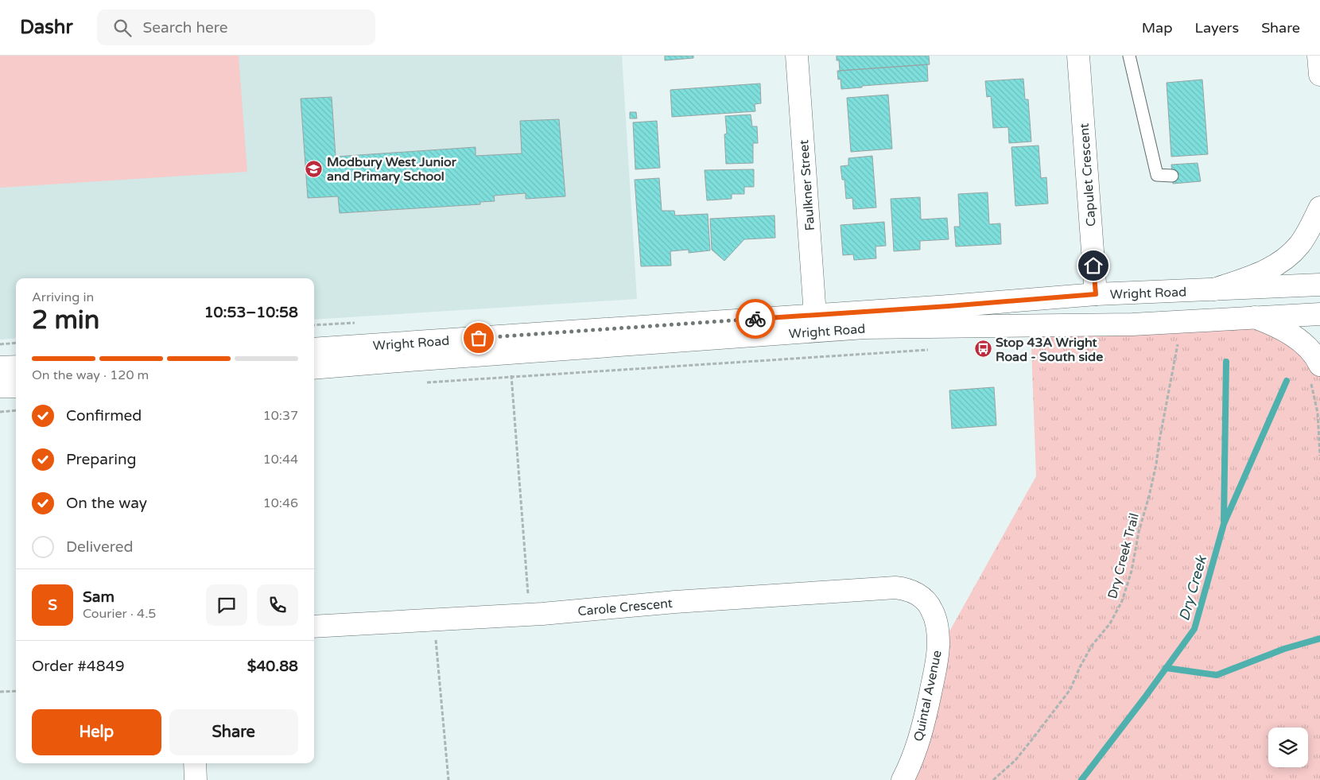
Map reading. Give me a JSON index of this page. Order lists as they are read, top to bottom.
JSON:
{
  "streets": {
    "main road": [
      "Capulet Crescent",
      "Faulkner Street",
      "Wright Road",
      "Carole Crescent",
      "Quintal Avenue"
    ],
    "path": ["Dry Creek Trail"]
  },
  "crossings": [
    ["Capulet Crescent", "Wright Road"],
    ["Faulkner Street", "Wright Road"],
    ["Carole Crescent", "Quintal Avenue"]
  ],
  "water": ["Dry Creek"],
  "places": {
    "school or university": ["Modbury West Junior and Primary School"],
    "bus stop": ["Stop 43A Wright Road - South side"]
  },
  "page": {
    "header": "Dashr",
    "search": "Search here",
    "nav": ["Map", "Layers", "Share"],
    "heading": ["2 min", "Arriving in", "10:53–10:58"],
    "panel": [
      "Sam",
      "Courier · 4.5",
      "Order #4849",
      "$40.88"
    ],
    "bar": "On the way · 120 m",
    "list": [
      ["Confirmed", "10:37"],
      ["Preparing", "10:44"],
      ["On the way", "10:46"],
      "Delivered"
    ],
    "round": "S",
    "buttons": ["Help", "Share"]
  }
}
